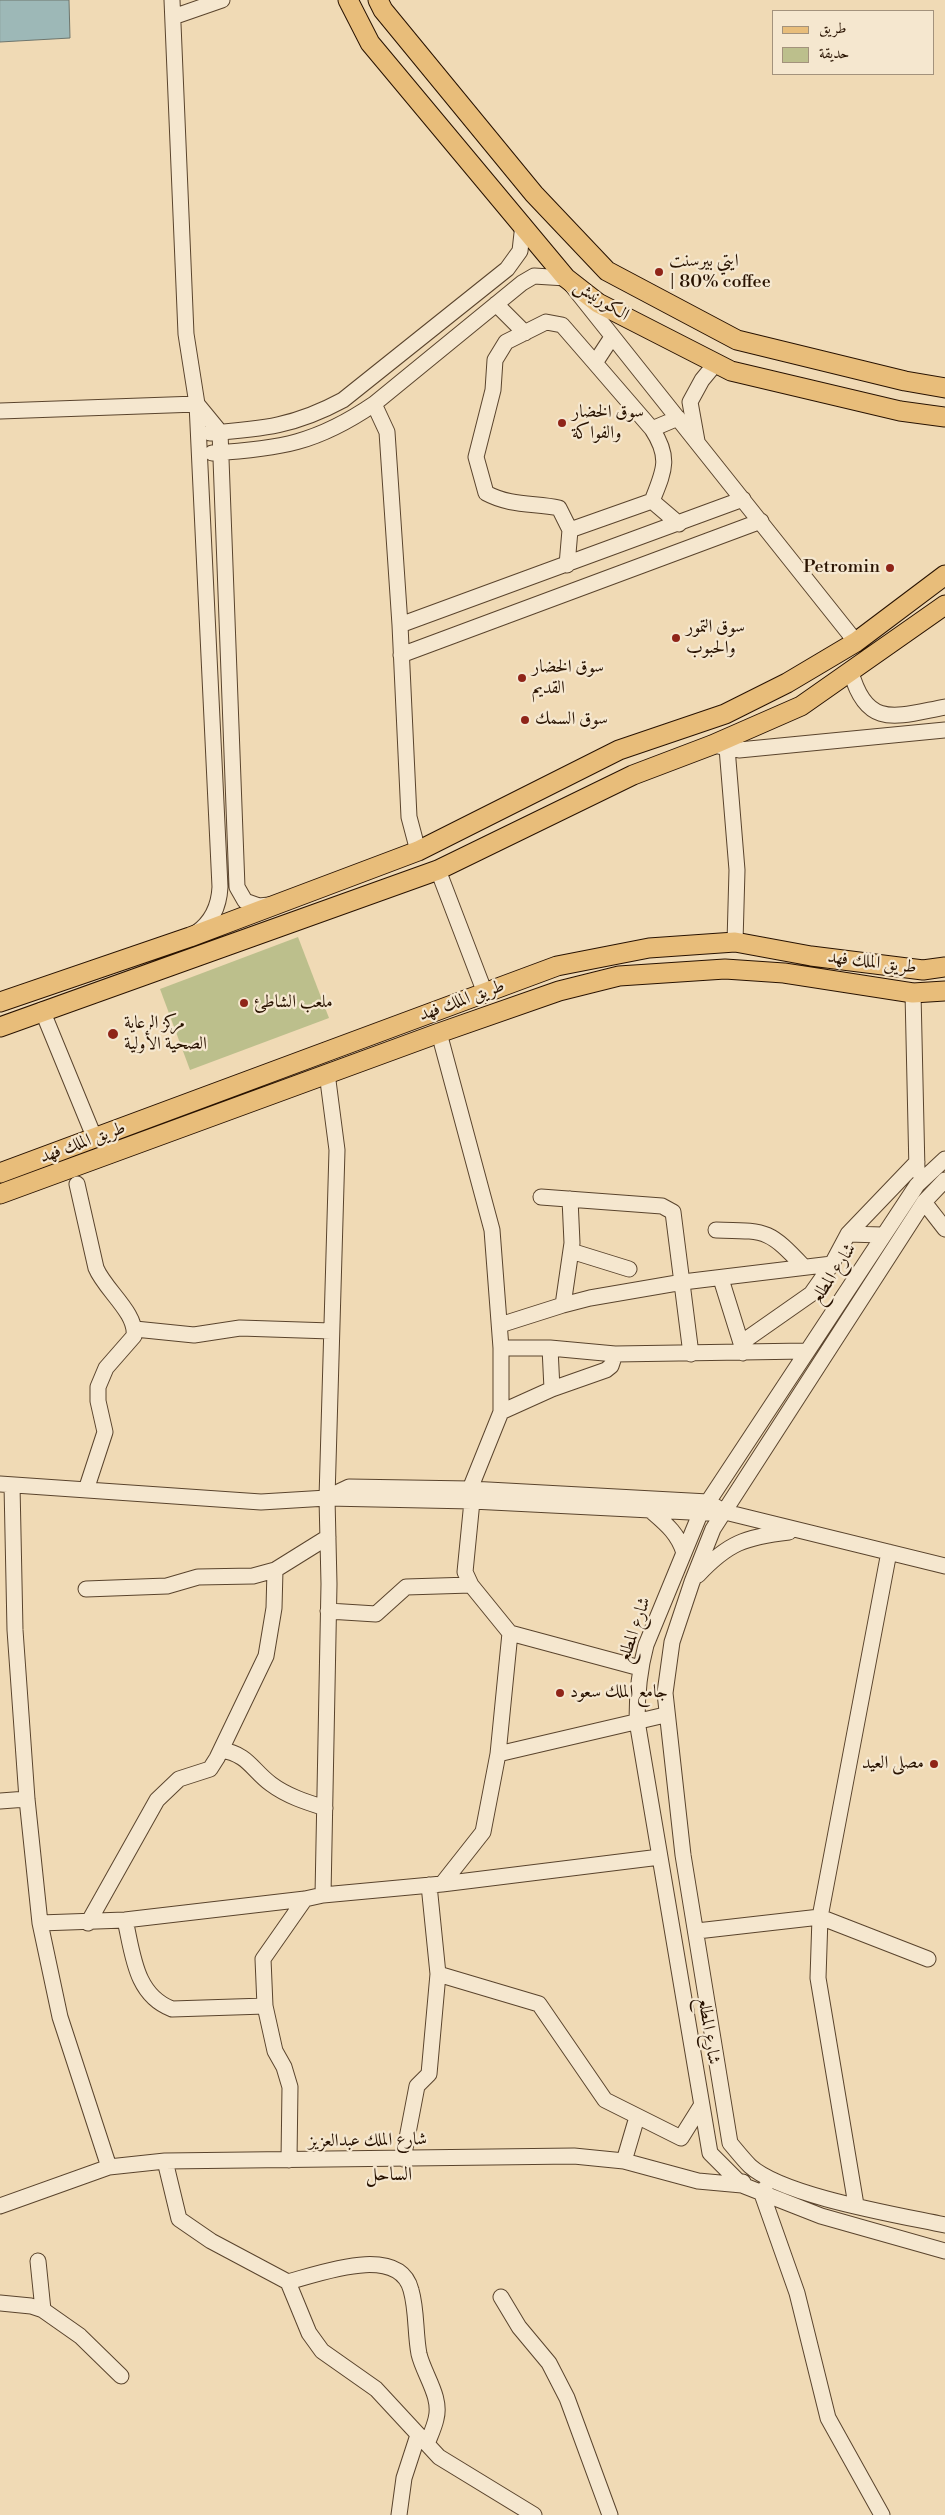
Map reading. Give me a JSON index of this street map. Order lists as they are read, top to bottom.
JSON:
{
  "streets": {
    "main road": ["الكورنيش", "طريق الملك فهد"],
    "street": ["شارع المطلع", "شارع الملك عبدالعزيز"]
  },
  "crossings": [
    ["شارع المطلع", "شارع الملك عبدالعزيز"]
  ],
  "districts": ["الساحل"],
  "places": [
    "ايتي بيرسنت | 80% coffee",
    "سوق الخضار والفواكة",
    "Petromin",
    "سوق التمور والحبوب",
    "سوق الخضار القديم",
    "سوق السمك",
    "ملعب الشاطئ",
    "مركز الرعاية الصحية الأولية",
    "جامع الملك سعود",
    "مصلى العيد"
  ],
  "legend": ["طريق", "حديقة"]
}
